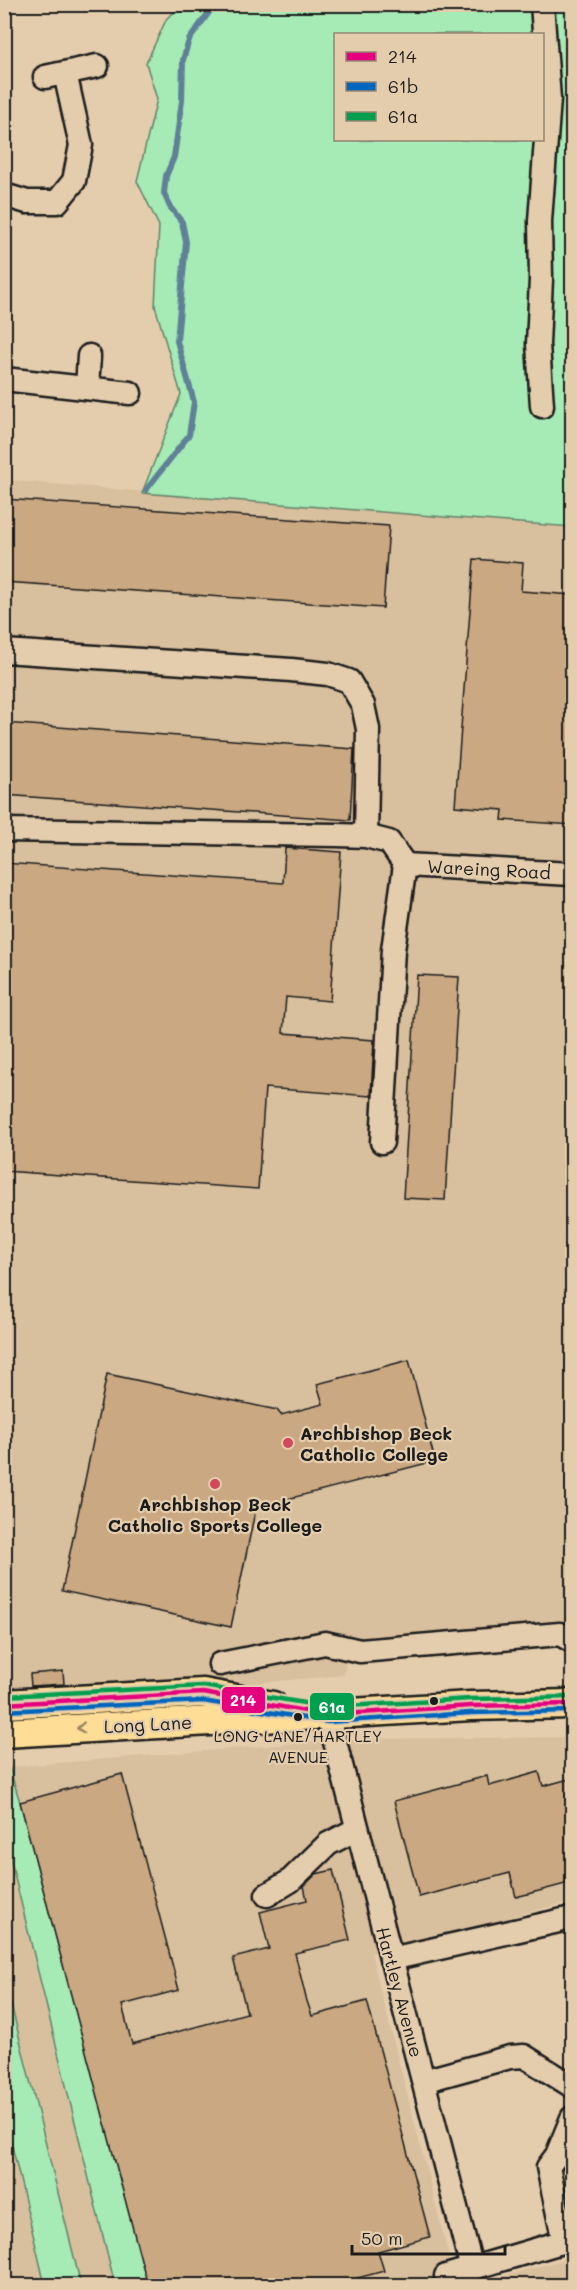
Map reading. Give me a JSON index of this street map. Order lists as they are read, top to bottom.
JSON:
{
  "streets": {
    "main road": ["Long Lane"],
    "street": ["Wareing Road", "Hartley Avenue"]
  },
  "crossings": [
    ["Long Lane", "Hartley Avenue"]
  ],
  "places": ["Archbishop Beck Catholic College", "Archbishop Beck Catholic Sports College", "LONG LANE/HARTLEY AVENUE"],
  "lines": ["transit line 61a", "transit line 214", "transit line 61b"],
  "legend": ["214", "61b", "61a"],
  "scale_bar": "50 m"
}
